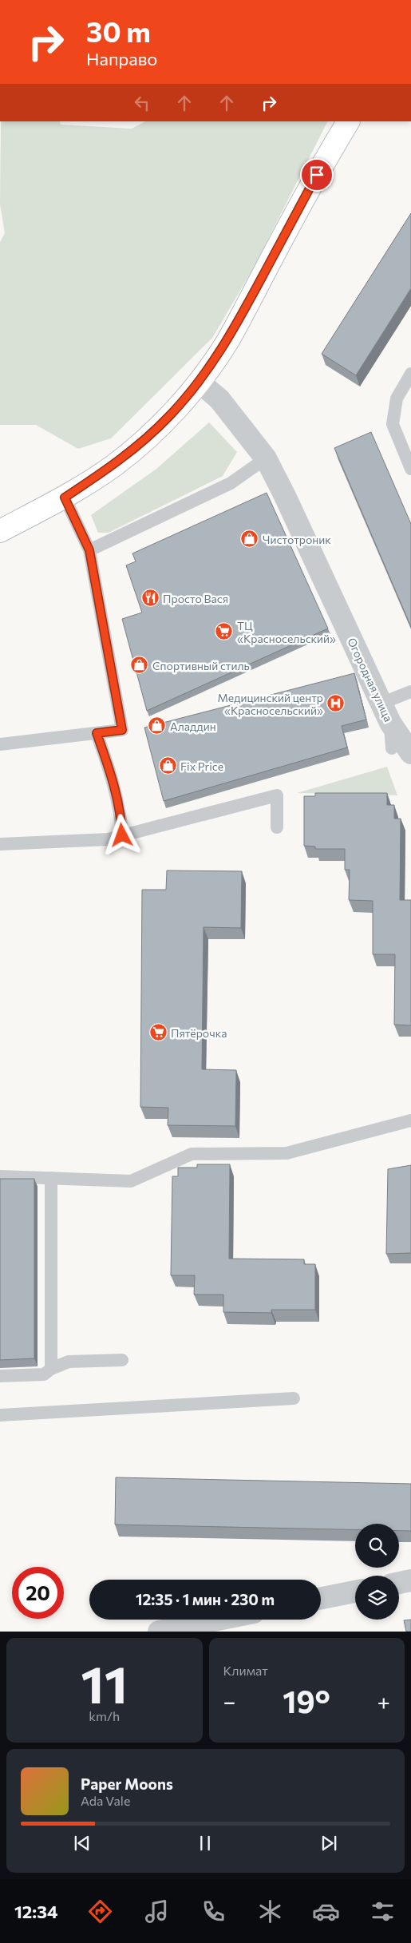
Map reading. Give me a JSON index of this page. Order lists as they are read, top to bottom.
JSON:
{
  "streets": {
    "street": ["Огородная улица"]
  },
  "places": {
    "shop": [
      "Чистотроник",
      "Спортивный стиль",
      "Аладдин",
      "Fix Price"
    ],
    "restaurant": ["Просто Вася"],
    "supermarket": ["ТЦ «Красносельский»", "Пятёрочка"],
    "hospital": ["Медицинский центр «Красносельский»"]
  },
  "page": {
    "turn": ["30 m", "Направо"],
    "limit": "20",
    "trip": "12:35 · 1 мин · 230 m",
    "tile": [
      ["11", "km/h"],
      "Климат"
    ],
    "heat": ["−", "19°", "+"],
    "song": ["Paper Moons", "Ada Vale"],
    "tabs": "12:34"
  }
}
